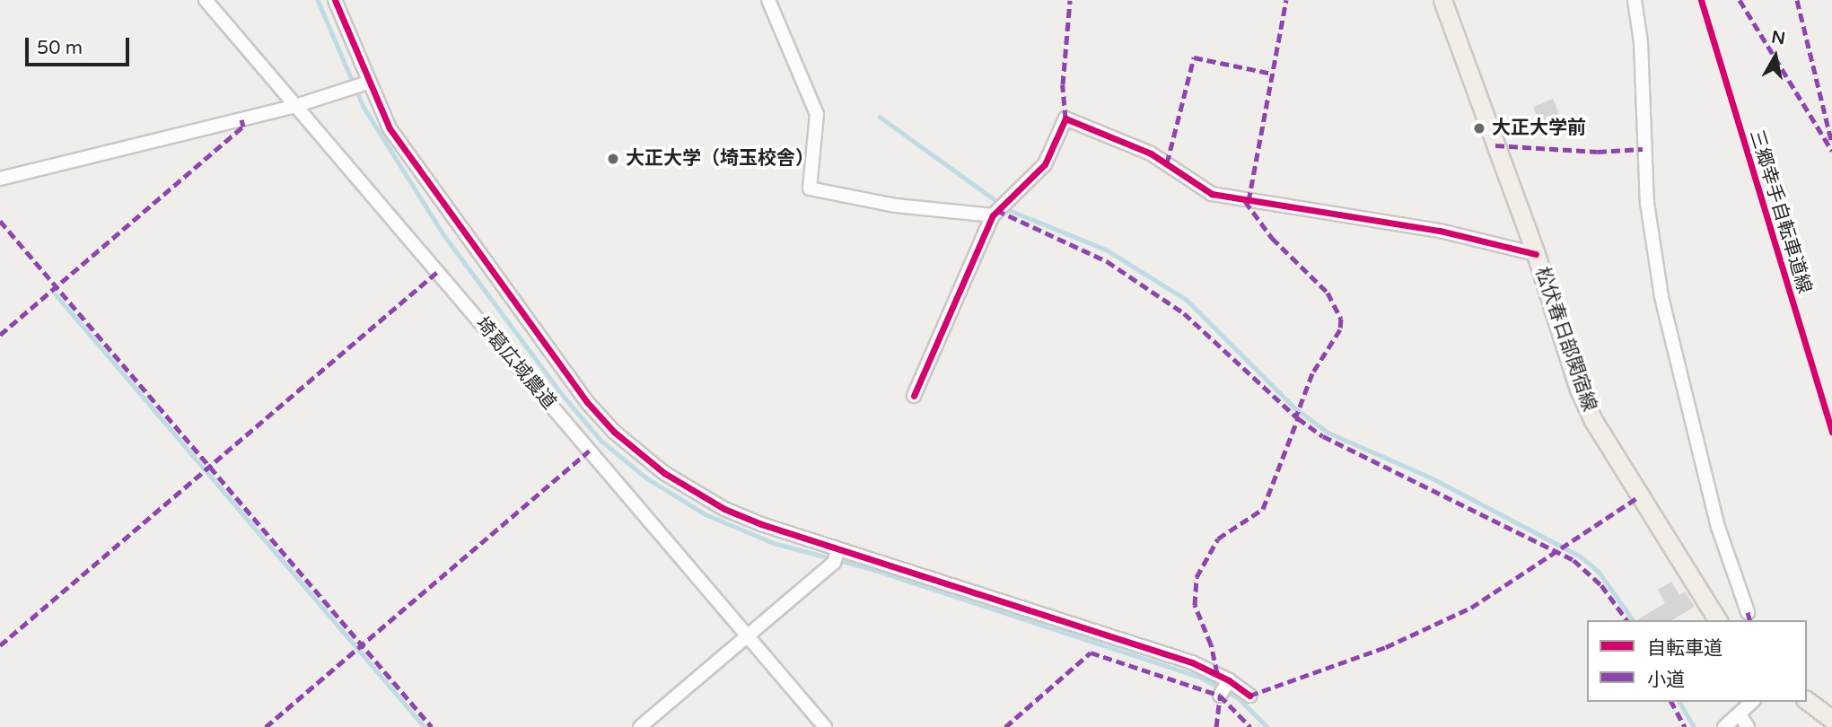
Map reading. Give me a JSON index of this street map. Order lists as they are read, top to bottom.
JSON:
{
  "streets": {
    "main road": ["松伏春日部関宿線"],
    "street": ["埼葛広域農道"],
    "cycle path": ["三郷幸手自転車道線"]
  },
  "places": ["大正大学前", "大正大学（埼玉校舎）"],
  "legend": ["自転車道", "小道"],
  "scale_bar": "50 m",
  "north": "top"
}
